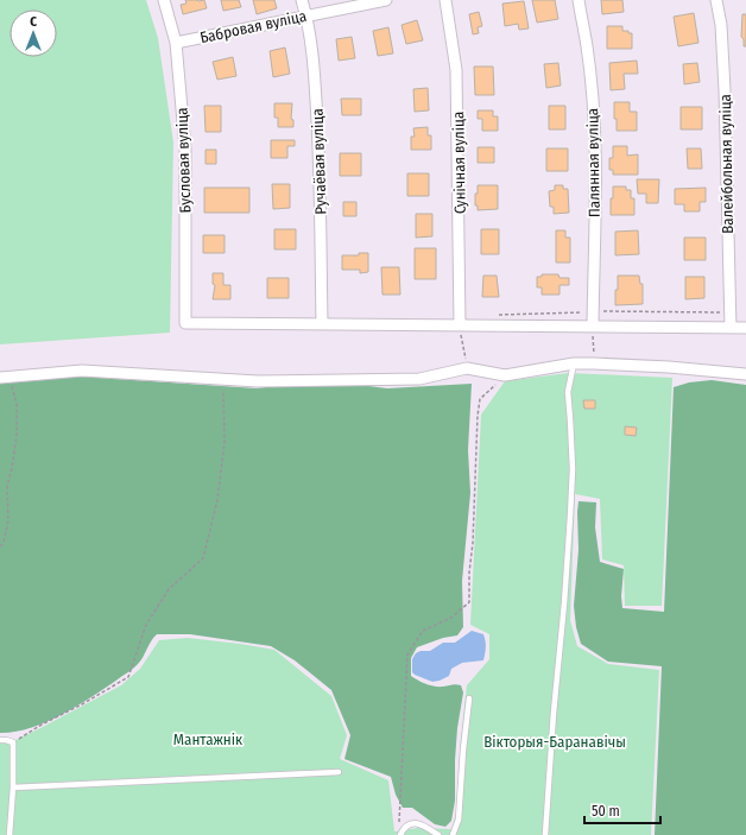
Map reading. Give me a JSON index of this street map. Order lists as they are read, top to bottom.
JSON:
{
  "streets": {
    "street": [
      "Бабровая вуліца",
      "Бусловая вуліца",
      "Ручаёвая вуліца",
      "Сунічная вуліца",
      "Палянная вуліца",
      "Валейбольная вуліца"
    ]
  },
  "crossings": [
    ["Бабровая вуліца", "Бусловая вуліца"],
    ["Бабровая вуліца", "Ручаёвая вуліца"],
    ["Бусловая вуліца", "Ручаёвая вуліца"]
  ],
  "parks": ["Мантажнік", "Вікторыя-Баранавічы"],
  "scale_bar": "50 m",
  "north": "top"
}
